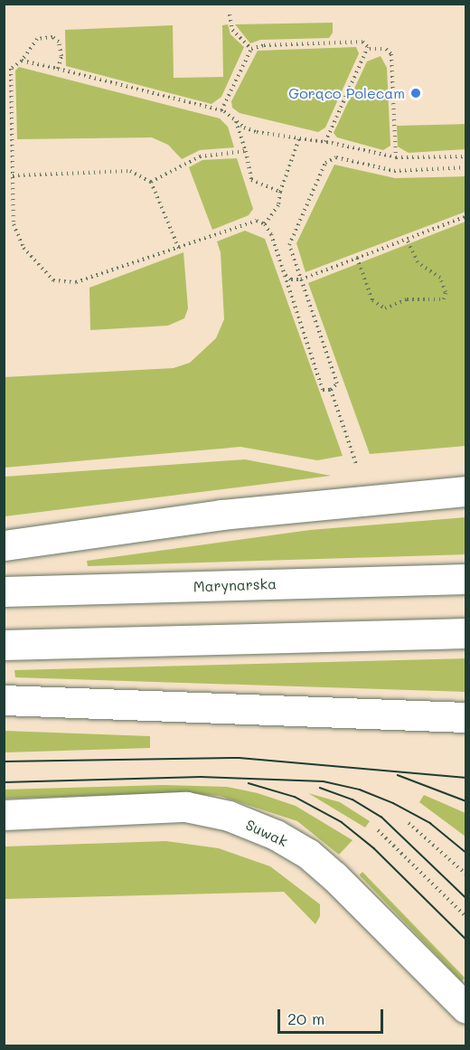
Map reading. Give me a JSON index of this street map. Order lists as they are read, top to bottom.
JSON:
{
  "streets": {
    "main road": ["Marynarska", "Suwak"]
  },
  "places": ["Gorąco Polecam"],
  "scale_bar": "20 m"
}
